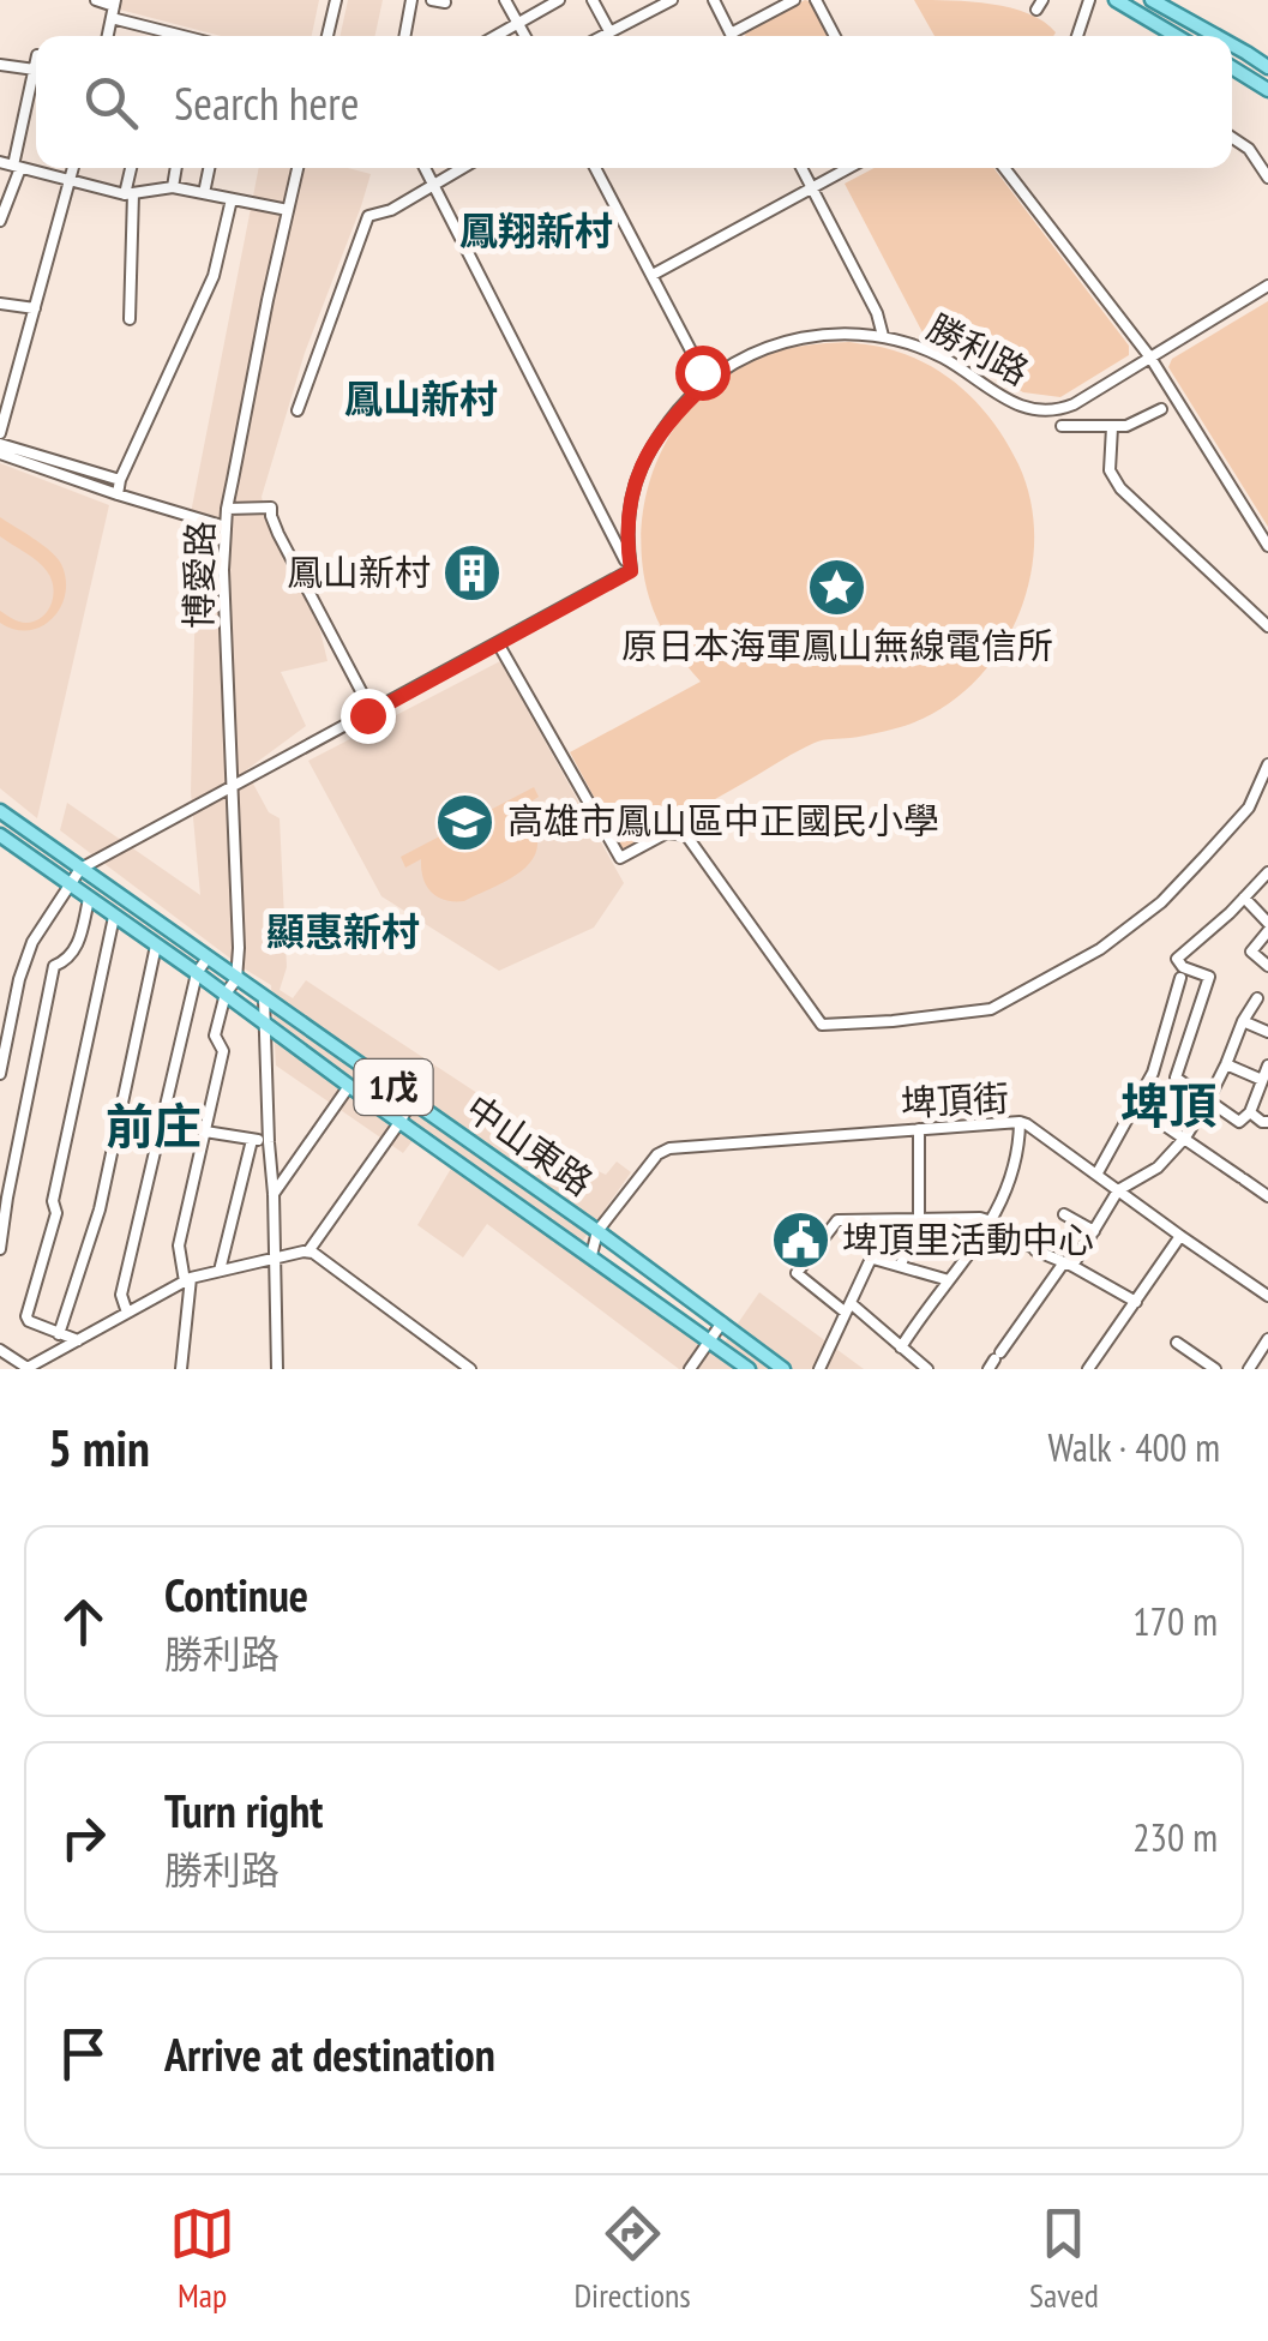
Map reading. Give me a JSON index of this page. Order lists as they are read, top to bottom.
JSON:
{
  "streets": {
    "main road": ["1戊", "中山東路"],
    "street": ["勝利路", "博愛路", "埤頂街"]
  },
  "crossings": [
    ["博愛路", "中山東路"],
    ["埤頂街", "中山東路"]
  ],
  "districts": [
    "鳳翔新村",
    "鳳山新村",
    "顯惠新村",
    "埤頂",
    "前庄"
  ],
  "places": {
    "building": ["鳳山新村"],
    "place": ["原日本海軍鳳山無線電信所"],
    "school or university": ["高雄市鳳山區中正國民小學"],
    "public building": ["埤頂里活動中心"]
  },
  "page": {
    "search": "Search here",
    "heading": ["5 min", "Walk · 400 m"],
    "list": [
      ["Continue", "勝利路", "170 m"],
      ["Turn right", "勝利路", "230 m"],
      "Arrive at destination"
    ],
    "nav": ["Map", "Directions", "Saved"]
  }
}
